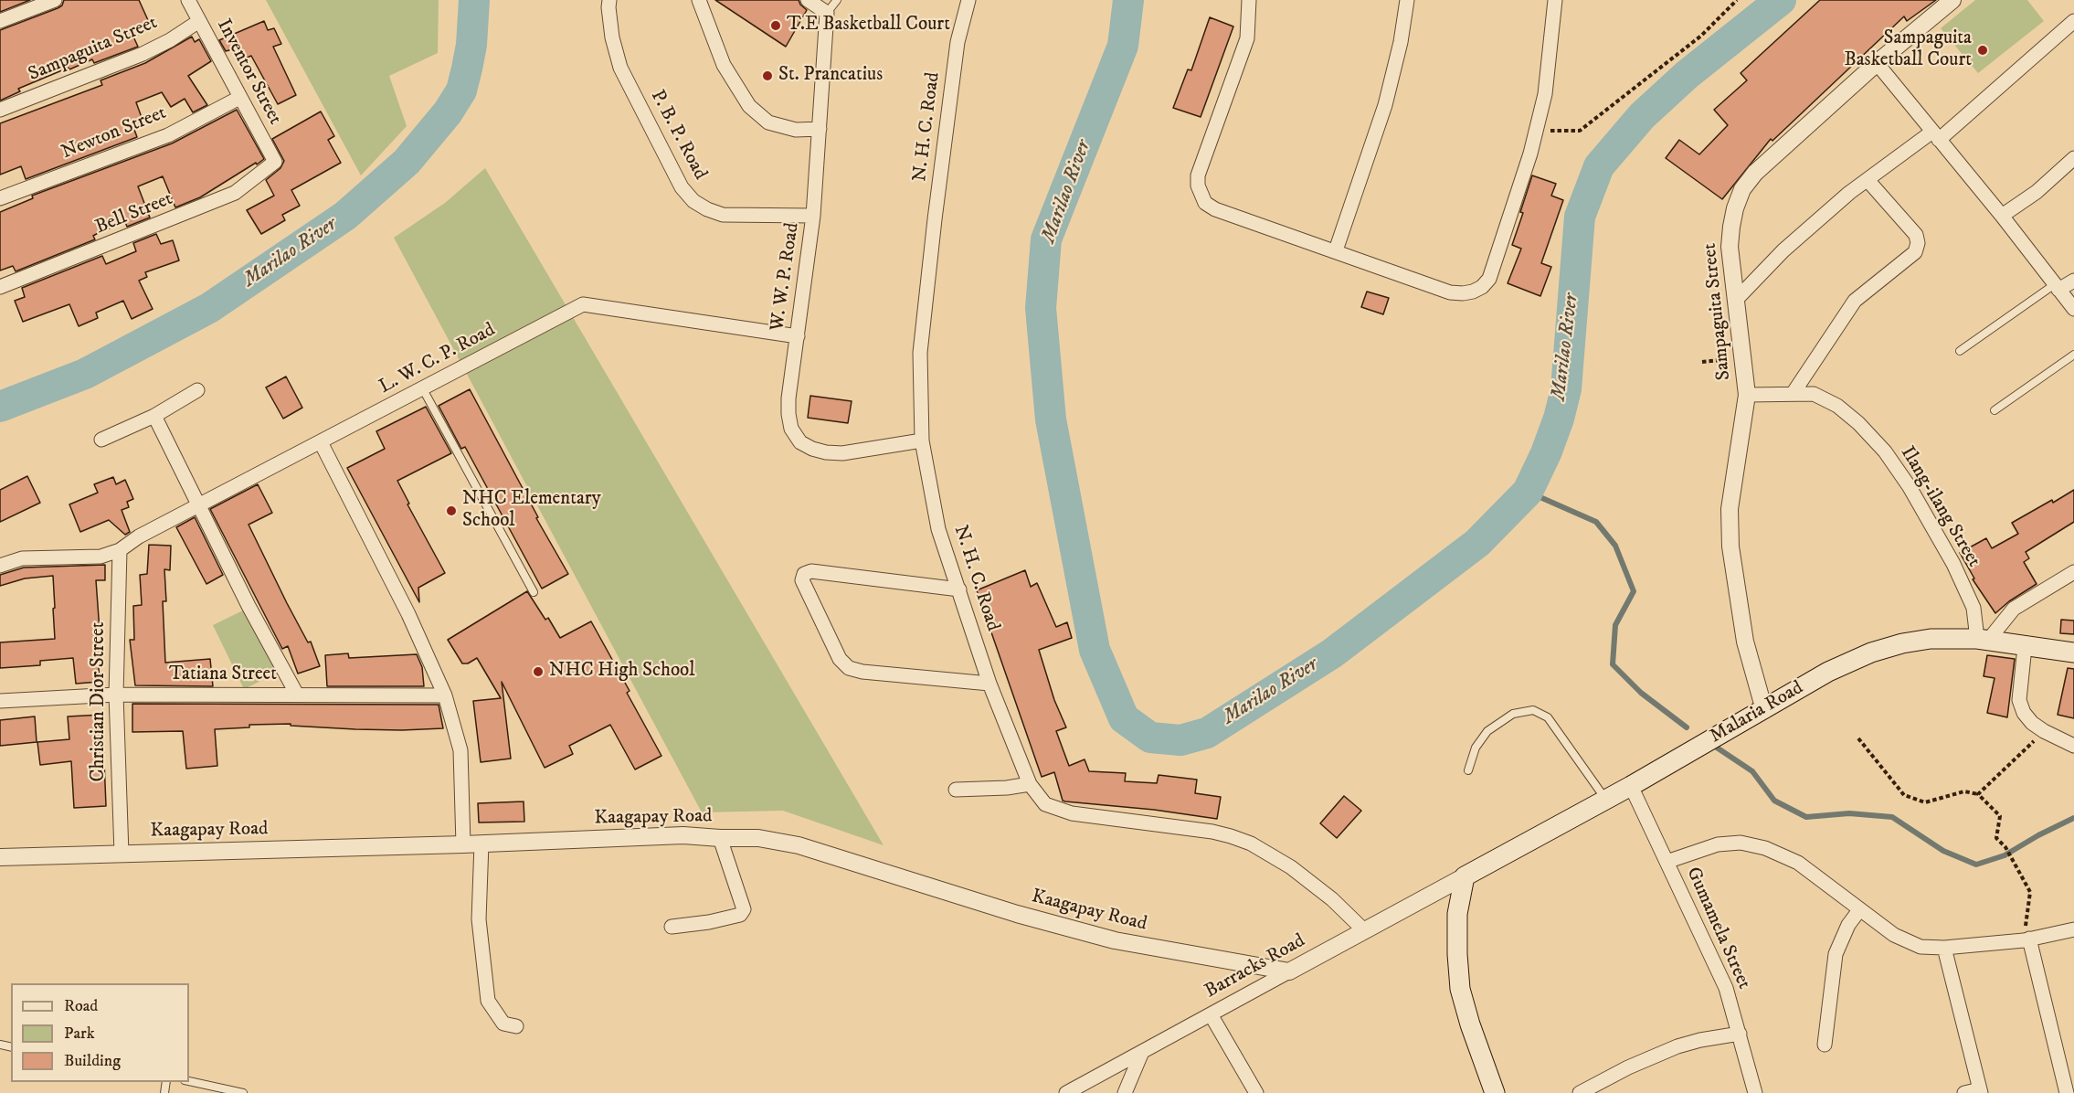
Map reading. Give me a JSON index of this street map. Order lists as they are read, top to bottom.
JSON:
{
  "streets": {
    "main road": ["Malaria Road"],
    "street": [
      "Sampaguita Street",
      "Inventor Street",
      "N. H. C. Road",
      "Newton Street",
      "P. B. P. Road",
      "Bell Street",
      "W. W. P. Road",
      "L. W. C. P. Road",
      "Ilang-ilang Street",
      "Tatiana Street",
      "Christian Dior Street",
      "Kaagapay Road",
      "Gumamela Street",
      "Barracks Road"
    ]
  },
  "crossings": [
    ["Sampaguita Street", "Inventor Street"],
    ["Sampaguita Street", "Ilang-ilang Street"],
    ["Sampaguita Street", "Malaria Road"],
    ["Inventor Street", "Newton Street"],
    ["Inventor Street", "Bell Street"],
    ["N. H. C. Road", "W. W. P. Road"],
    ["N. H. C. Road", "Barracks Road"],
    ["P. B. P. Road", "W. W. P. Road"],
    ["W. W. P. Road", "L. W. C. P. Road"],
    ["L. W. C. P. Road", "Christian Dior Street"],
    ["Ilang-ilang Street", "Malaria Road"],
    ["Tatiana Street", "Christian Dior Street"],
    ["Christian Dior Street", "Kaagapay Road"],
    ["Malaria Road", "Gumamela Street"],
    ["Malaria Road", "Barracks Road"],
    ["Kaagapay Road", "Barracks Road"]
  ],
  "water": ["Marilao River"],
  "places": [
    "T.E Basketball Court",
    "Sampaguita Basketball Court",
    "St. Prancatius",
    "NHC Elementary School",
    "NHC High School"
  ],
  "legend": ["Road", "Park", "Building"]
}
